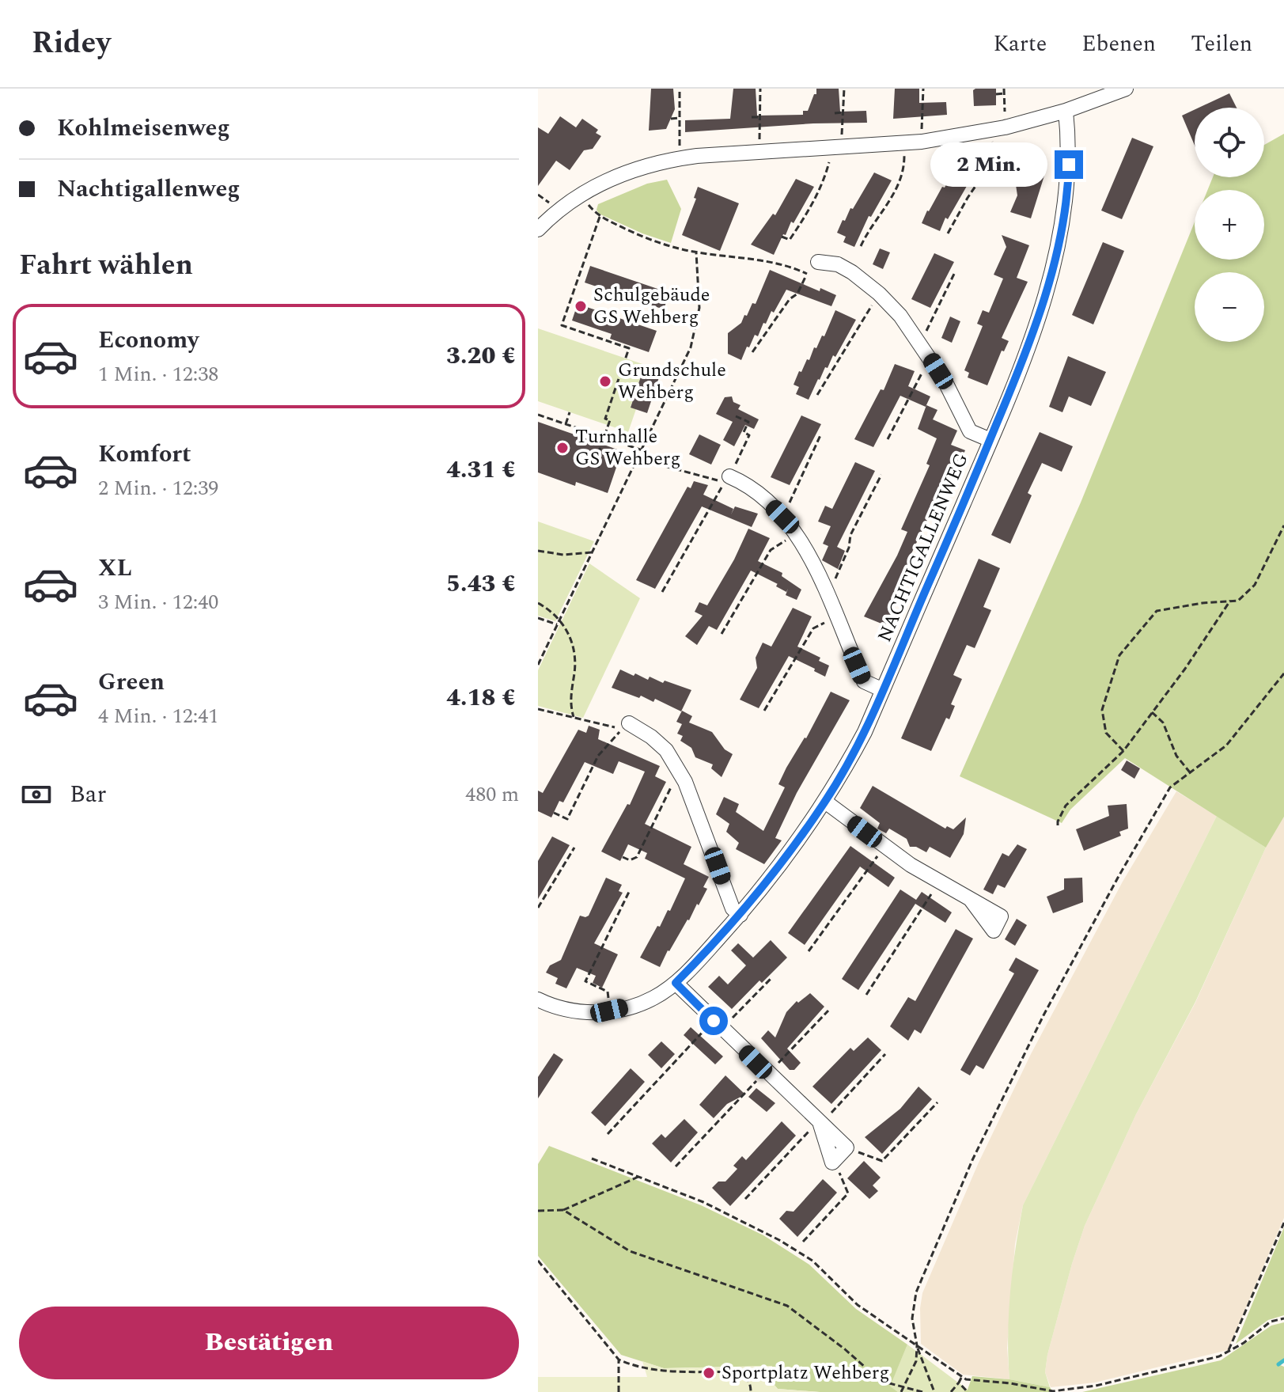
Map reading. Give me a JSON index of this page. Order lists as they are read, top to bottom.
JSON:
{
  "streets": {
    "street": ["NACHTIGALLENWEG"]
  },
  "places": [
    "Schulgebäude GS Wehberg",
    "Grundschule Wehberg",
    "Turnhalle GS Wehberg",
    "Sportplatz Wehberg"
  ],
  "page": {
    "header": "Ridey",
    "nav": ["Karte", "Ebenen", "Teilen"],
    "banner": ["Kohlmeisenweg", "Nachtigallenweg"],
    "map_buttons": ["+", "−"],
    "bubble": "2 Min.",
    "heading": "Fahrt wählen",
    "list": [
      {
        "name": "Economy",
        "note": "1 Min. · 12:38",
        "value": "3.20 €"
      },
      {
        "name": "Komfort",
        "note": "2 Min. · 12:39",
        "value": "4.31 €"
      },
      {
        "name": "XL",
        "note": "3 Min. · 12:40",
        "value": "5.43 €"
      },
      {
        "name": "Green",
        "note": "4 Min. · 12:41",
        "value": "4.18 €"
      }
    ],
    "pay": ["Bar", "480 m"],
    "buttons": "Bestätigen"
  }
}
